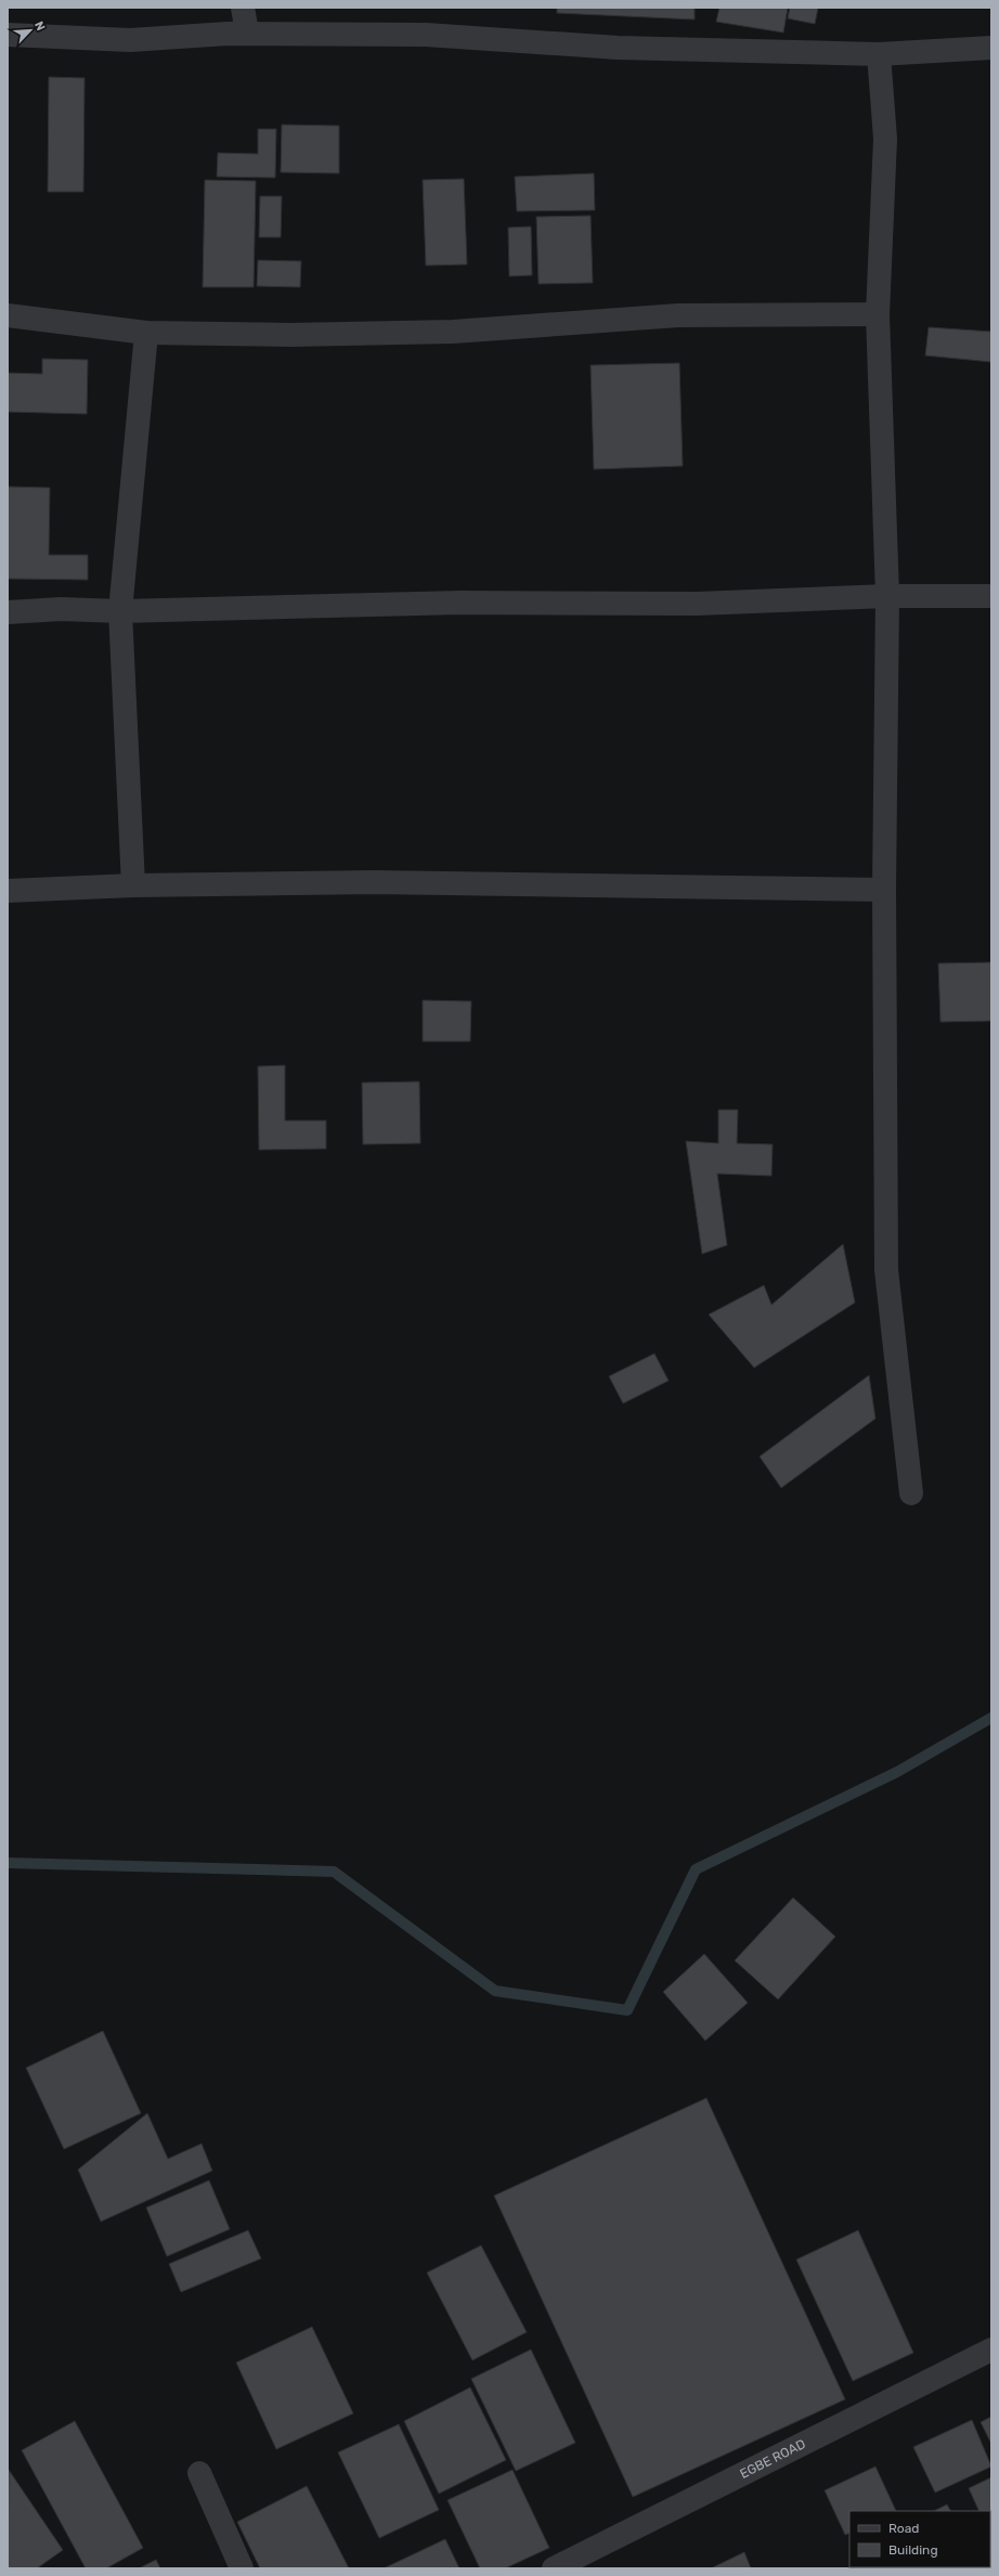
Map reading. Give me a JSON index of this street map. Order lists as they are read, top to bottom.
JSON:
{
  "streets": {
    "street": ["EGBE ROAD"]
  },
  "legend": ["Road", "Building"],
  "north": "top right"
}
